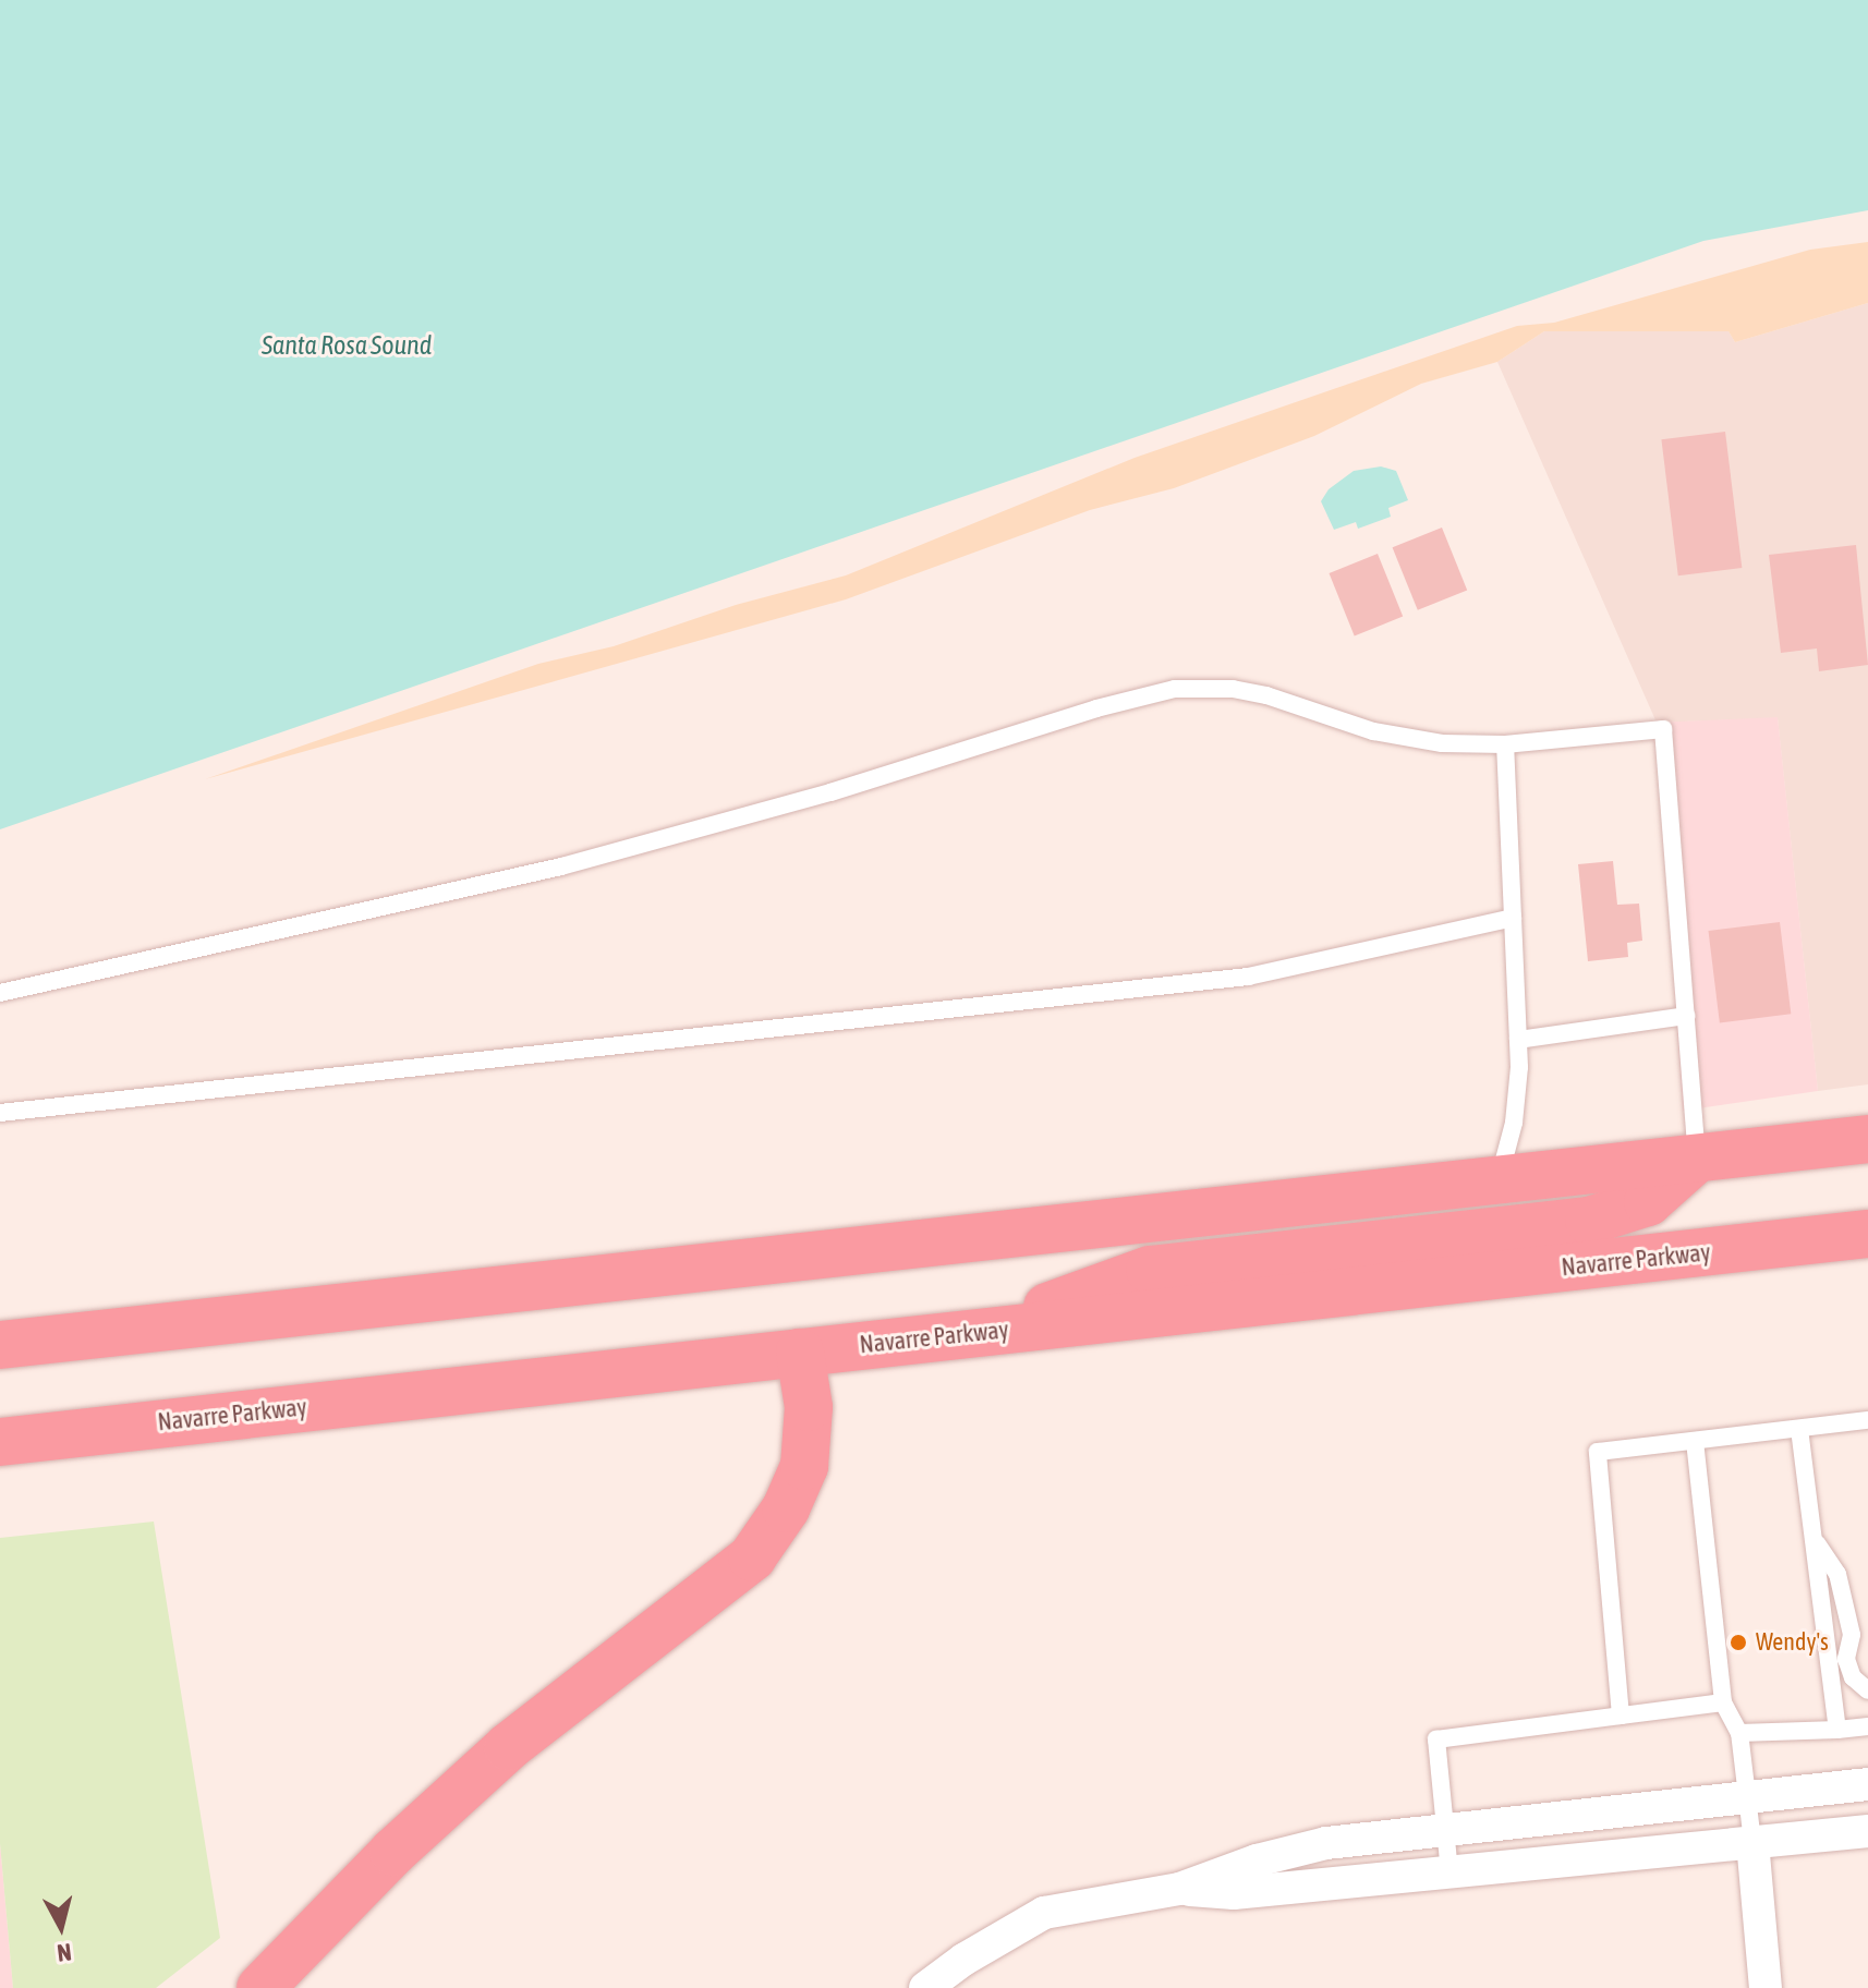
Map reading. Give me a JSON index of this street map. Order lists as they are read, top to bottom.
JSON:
{
  "streets": {
    "highway": ["Navarre Parkway"]
  },
  "water": ["Santa Rosa Sound"],
  "places": ["Wendy's"],
  "north": "bottom"
}
